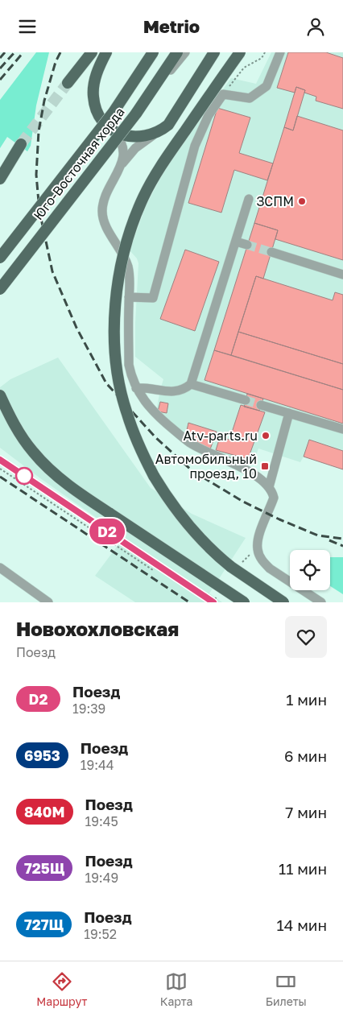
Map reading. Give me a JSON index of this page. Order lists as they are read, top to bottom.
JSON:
{
  "streets": {
    "main road": ["Юго-Восточная хорда"]
  },
  "places": {
    "other": ["ЗСПМ", "Atv-parts.ru"],
    "transit": ["Автомобильный проезд, 10"]
  },
  "page": {
    "header": "Metrio",
    "on_map": "D2",
    "heading": ["Новохохловская", "Поезд"],
    "list": [
      {
        "mark": "D2",
        "name": "Поезд",
        "note": "19:39",
        "value": "1 мин"
      },
      {
        "mark": "6953",
        "name": "Поезд",
        "note": "19:44",
        "value": "6 мин"
      },
      {
        "mark": "840М",
        "name": "Поезд",
        "note": "19:45",
        "value": "7 мин"
      },
      {
        "mark": "725Щ",
        "name": "Поезд",
        "note": "19:49",
        "value": "11 мин"
      },
      {
        "mark": "727Щ",
        "name": "Поезд",
        "note": "19:52",
        "value": "14 мин"
      }
    ],
    "tabs": ["Маршрут", "Карта", "Билеты"]
  }
}
